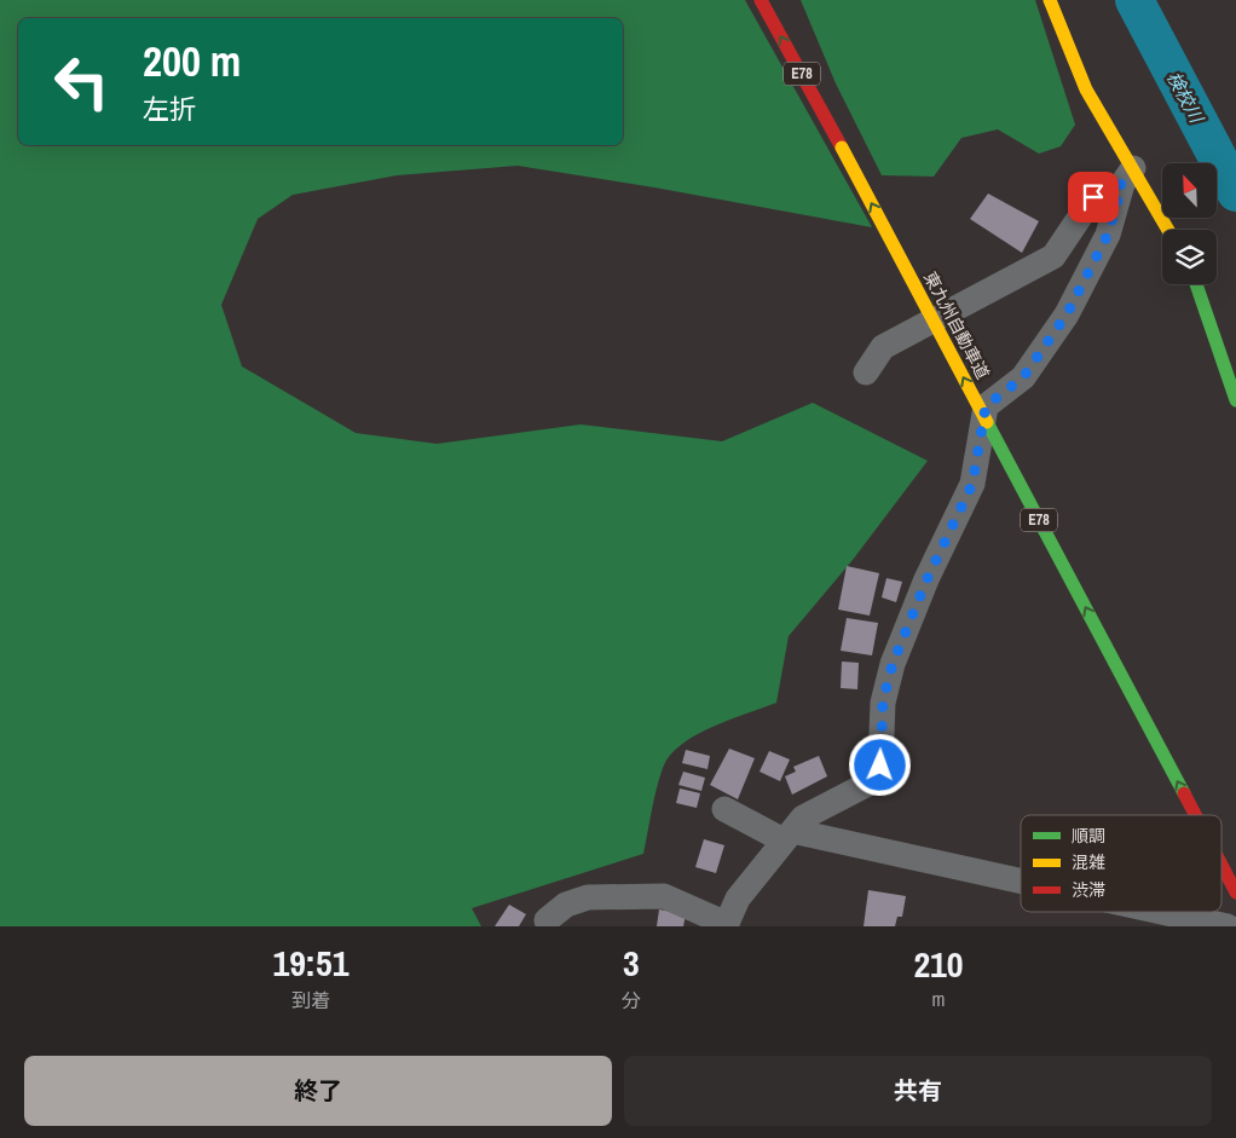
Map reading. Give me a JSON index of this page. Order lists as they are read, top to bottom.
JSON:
{
  "streets": {
    "main road": ["E78", "東九州自動車道"]
  },
  "one_way": ["東九州自動車道"],
  "water": ["検校川"],
  "legend": ["順調", "混雑", "渋滞"],
  "north": "top left",
  "page": {
    "turn": ["200 m", "左折"],
    "eta": [
      "19:51",
      "到着",
      "3",
      "分",
      "210",
      "m"
    ],
    "buttons": ["終了", "共有"]
  }
}
